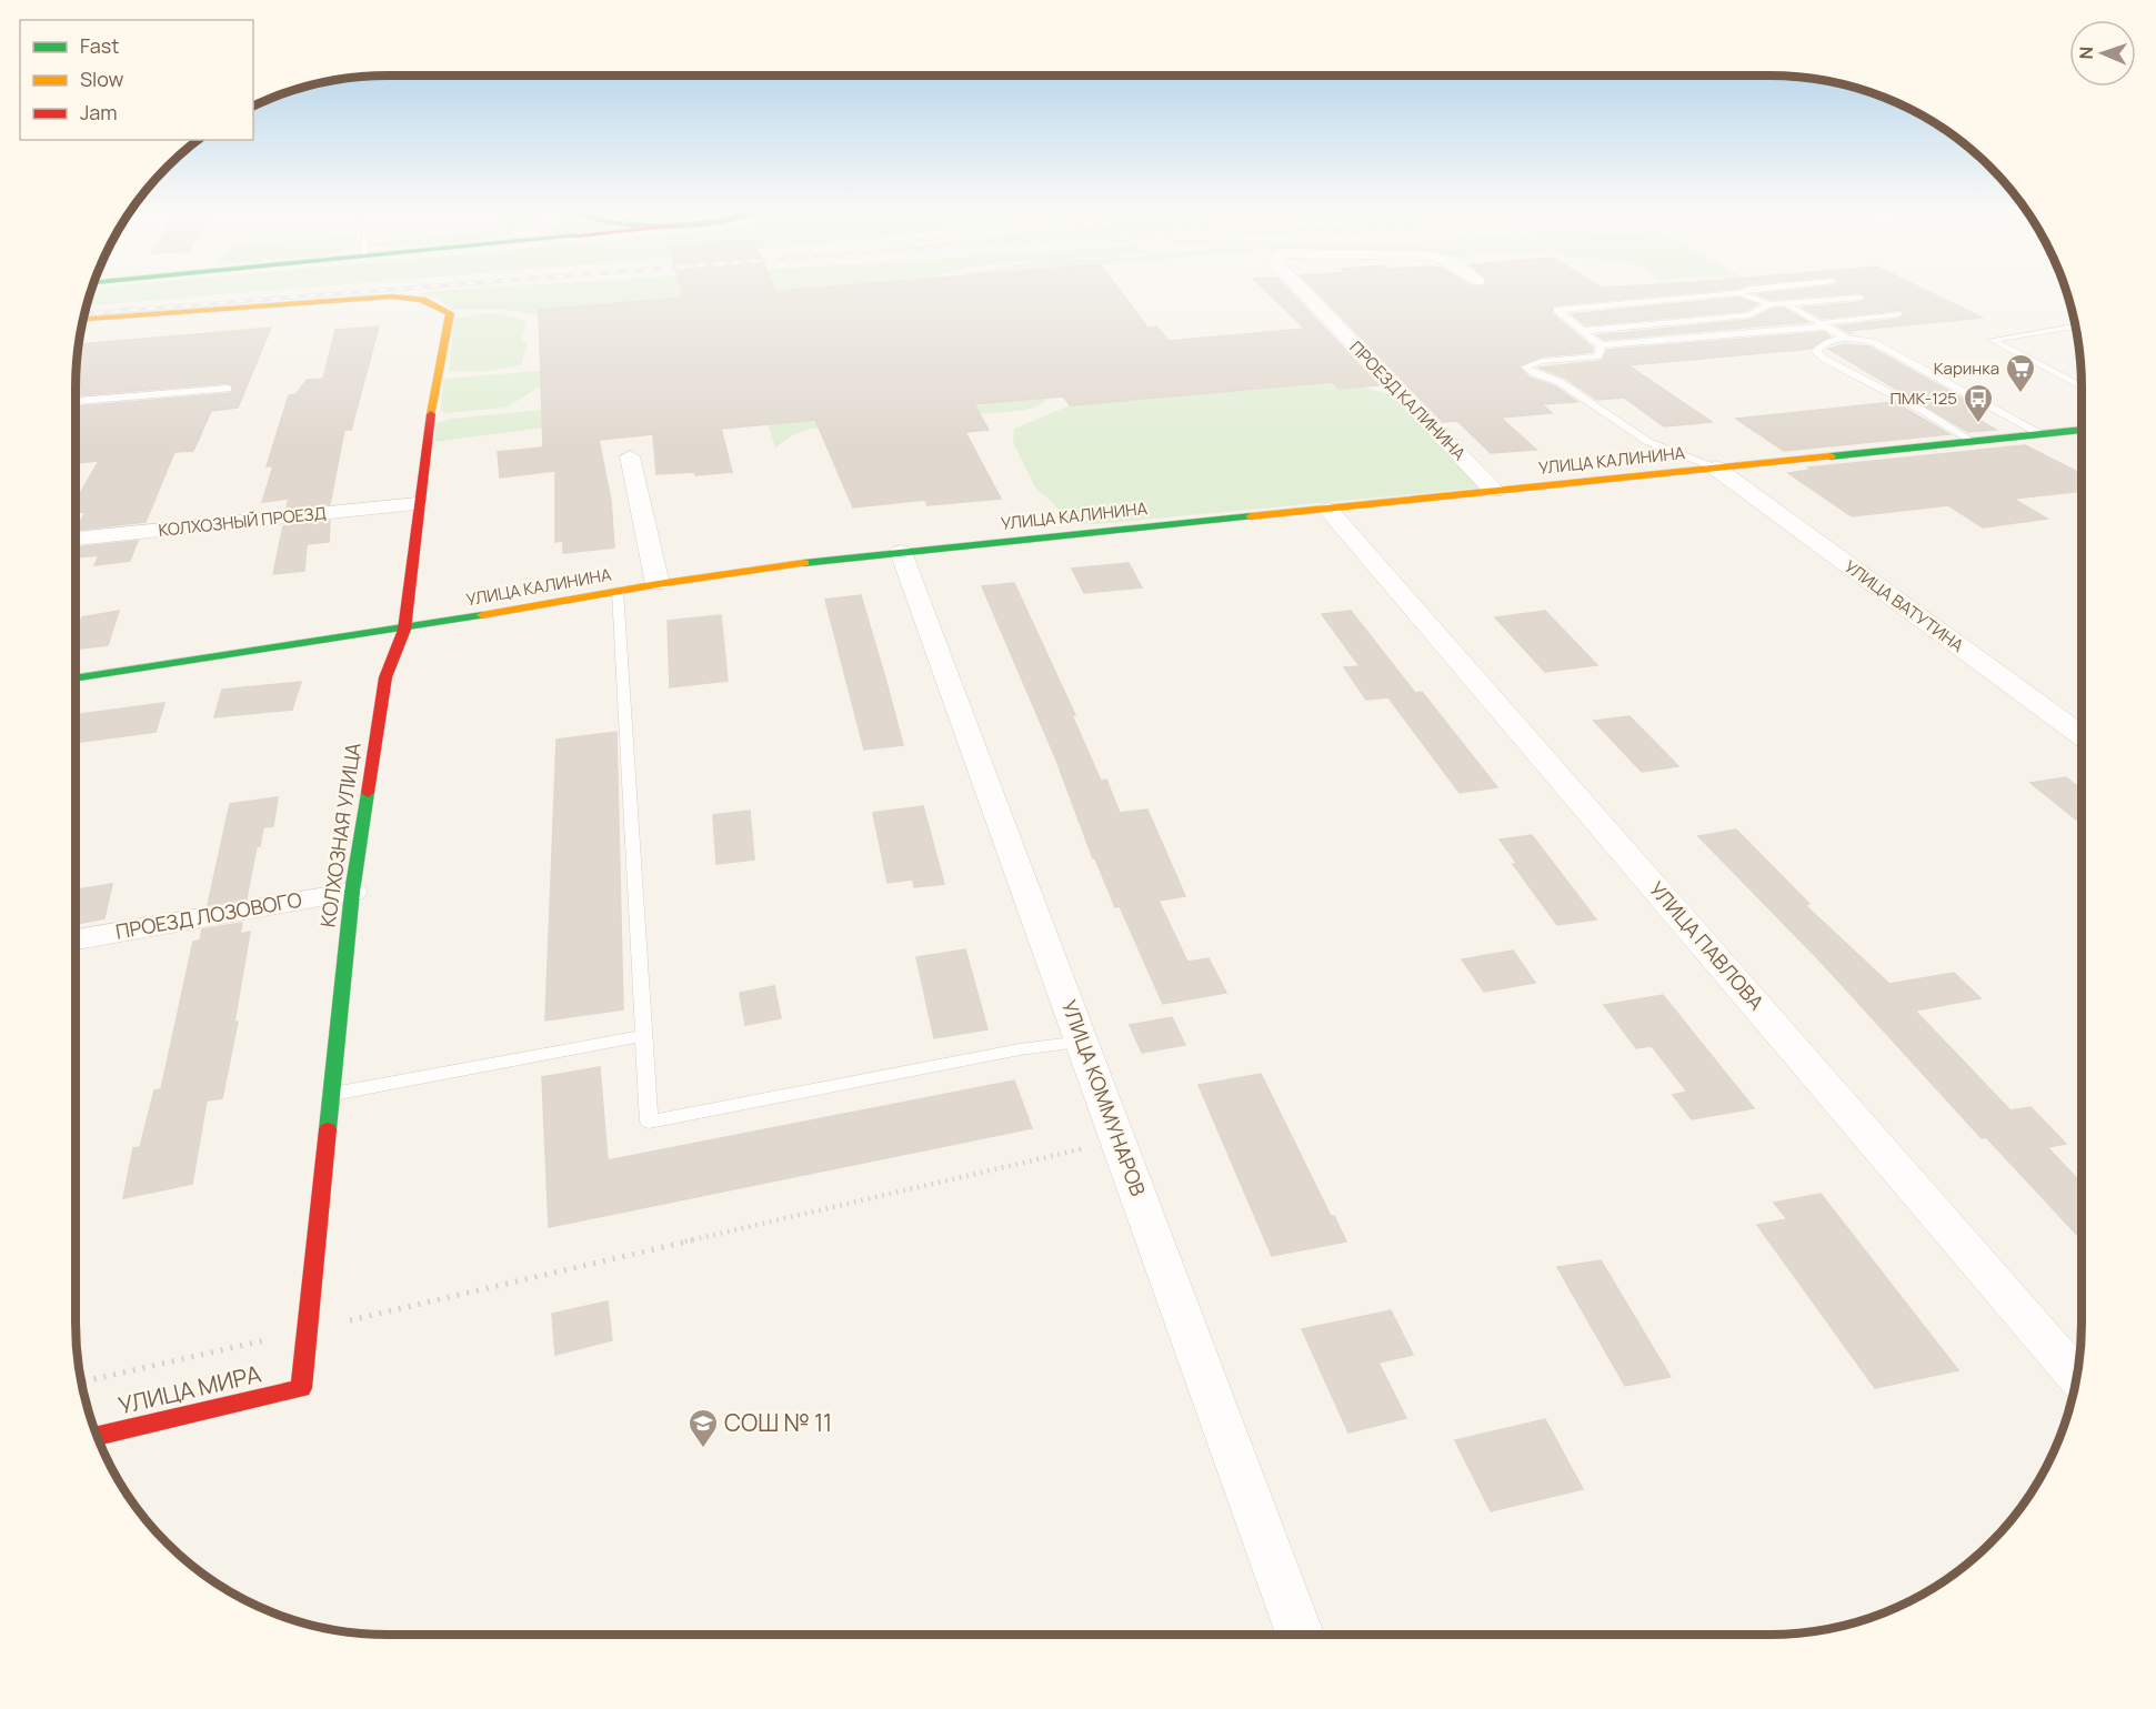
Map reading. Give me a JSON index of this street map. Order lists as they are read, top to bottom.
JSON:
{
  "streets": {
    "street": [
      "ПРОЕЗД КАЛИНИНА",
      "УЛИЦА КАЛИНИНА",
      "КОЛХОЗНЫЙ ПРОЕЗД",
      "УЛИЦА ВАТУТИНА",
      "КОЛХОЗНАЯ УЛИЦА",
      "ПРОЕЗД ЛОЗОВОГО",
      "УЛИЦА ПАВЛОВА",
      "УЛИЦА КОММУНАРОВ",
      "УЛИЦА МИРА"
    ]
  },
  "crossings": [
    ["ПРОЕЗД КАЛИНИНА", "УЛИЦА КАЛИНИНА"],
    ["УЛИЦА КАЛИНИНА", "УЛИЦА ВАТУТИНА"],
    ["УЛИЦА КАЛИНИНА", "КОЛХОЗНАЯ УЛИЦА"],
    ["УЛИЦА КАЛИНИНА", "УЛИЦА ПАВЛОВА"],
    ["УЛИЦА КАЛИНИНА", "УЛИЦА КОММУНАРОВ"],
    ["КОЛХОЗНЫЙ ПРОЕЗД", "КОЛХОЗНАЯ УЛИЦА"],
    ["КОЛХОЗНАЯ УЛИЦА", "ПРОЕЗД ЛОЗОВОГО"],
    ["КОЛХОЗНАЯ УЛИЦА", "УЛИЦА МИРА"]
  ],
  "places": {
    "supermarket": ["Каринка"],
    "bus stop": ["ПМК-125"],
    "school or university": ["СОШ № 11"]
  },
  "legend": ["Fast", "Slow", "Jam"],
  "north": "left"
}
